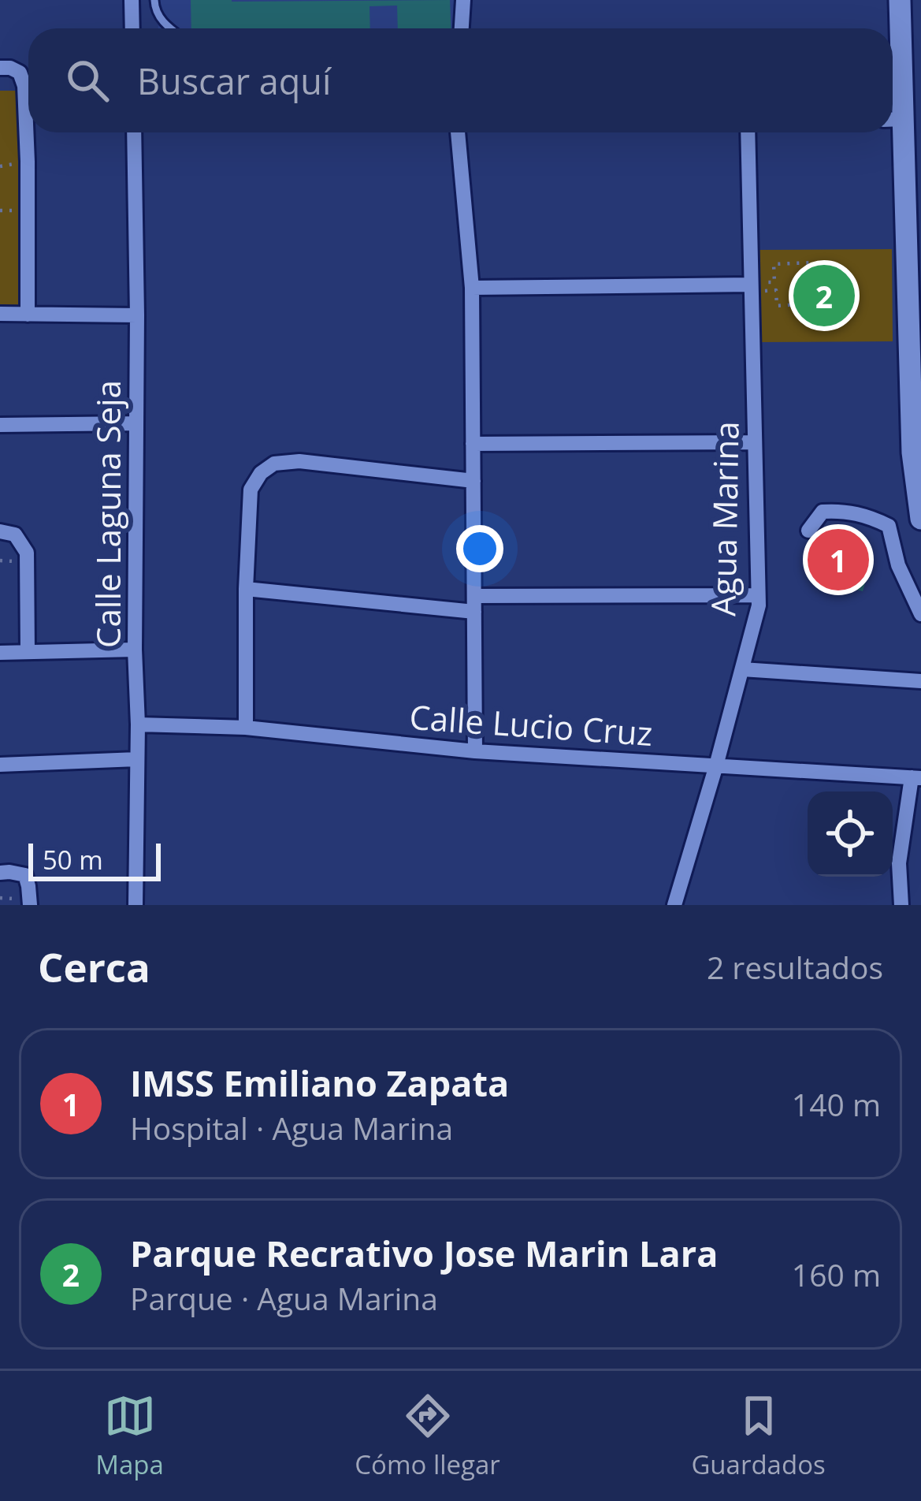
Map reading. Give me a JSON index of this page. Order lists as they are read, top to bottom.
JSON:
{
  "streets": {
    "street": ["Calle Laguna Seja", "Agua Marina", "Calle Lucio Cruz"]
  },
  "crossings": [
    ["Calle Laguna Seja", "Calle Lucio Cruz"],
    ["Agua Marina", "Calle Lucio Cruz"]
  ],
  "scale_bar": "50 m",
  "page": {
    "search": "Buscar aquí",
    "pins": ["2", "1"],
    "scale": "50 m",
    "heading": ["Cerca", "2 resultados"],
    "list": [
      {
        "mark": "1",
        "name": "IMSS Emiliano Zapata",
        "note": "Hospital · Agua Marina",
        "value": "140 m"
      },
      {
        "mark": "2",
        "name": "Parque Recrativo Jose Marin Lara",
        "note": "Parque · Agua Marina",
        "value": "160 m"
      }
    ],
    "nav": ["Mapa", "Cómo llegar", "Guardados"]
  }
}
